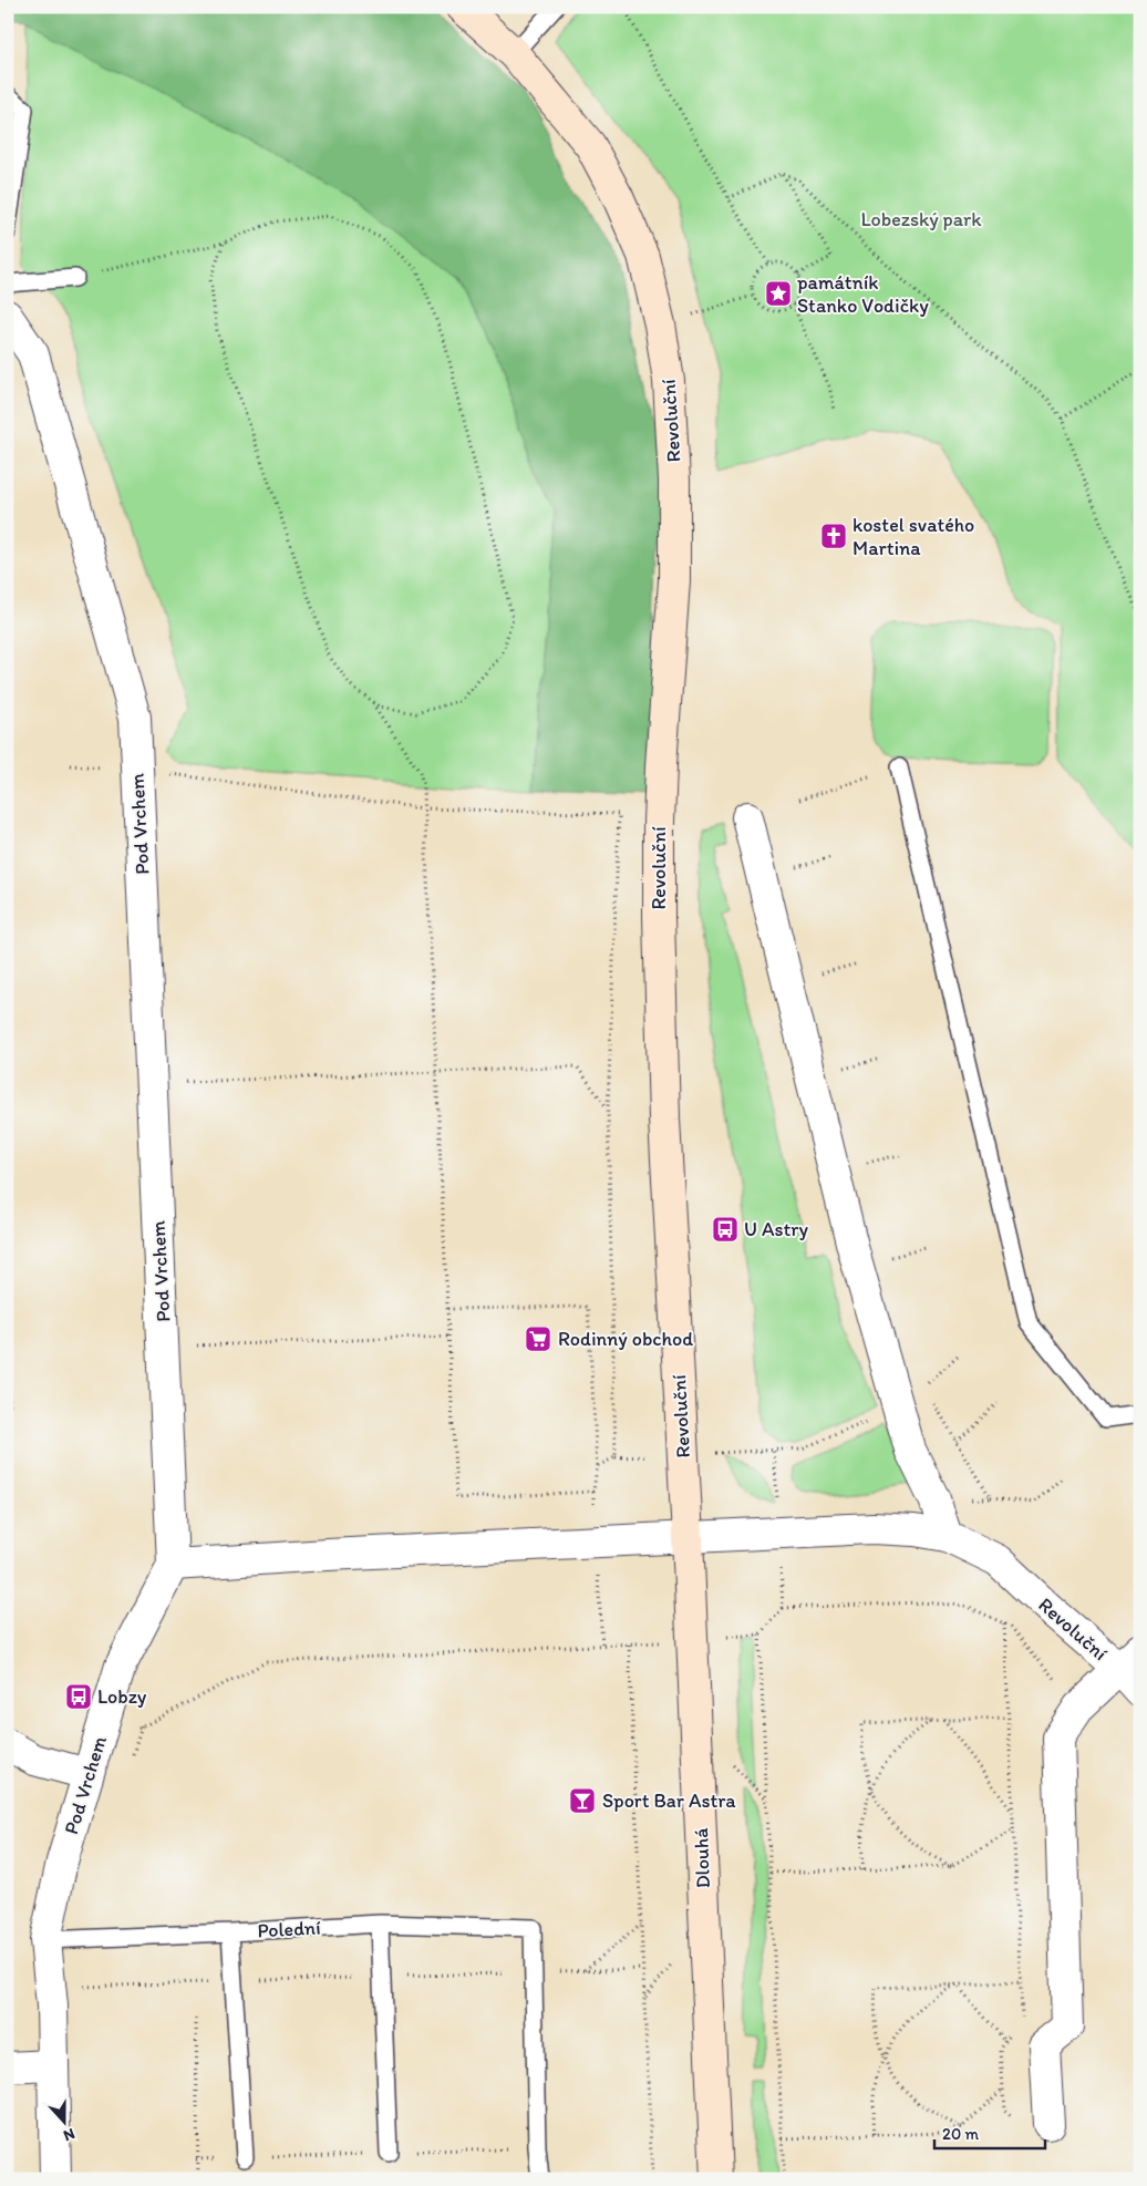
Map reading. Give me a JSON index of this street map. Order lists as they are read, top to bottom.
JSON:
{
  "streets": {
    "street": ["Revoluční", "Pod Vrchem", "Dlouhá"],
    "lane": ["Polední"]
  },
  "crossings": [
    ["Revoluční", "Dlouhá"],
    ["Pod Vrchem", "Polední"]
  ],
  "parks": ["Lobezský park"],
  "places": {
    "place": ["památník Stanko Vodičky"],
    "church": ["kostel svatého Martina"],
    "bus stop": ["U Astry", "Lobzy"],
    "supermarket": ["Rodinný obchod"],
    "bar": ["Sport Bar Astra"]
  },
  "scale_bar": "20 m",
  "north": "bottom"
}
